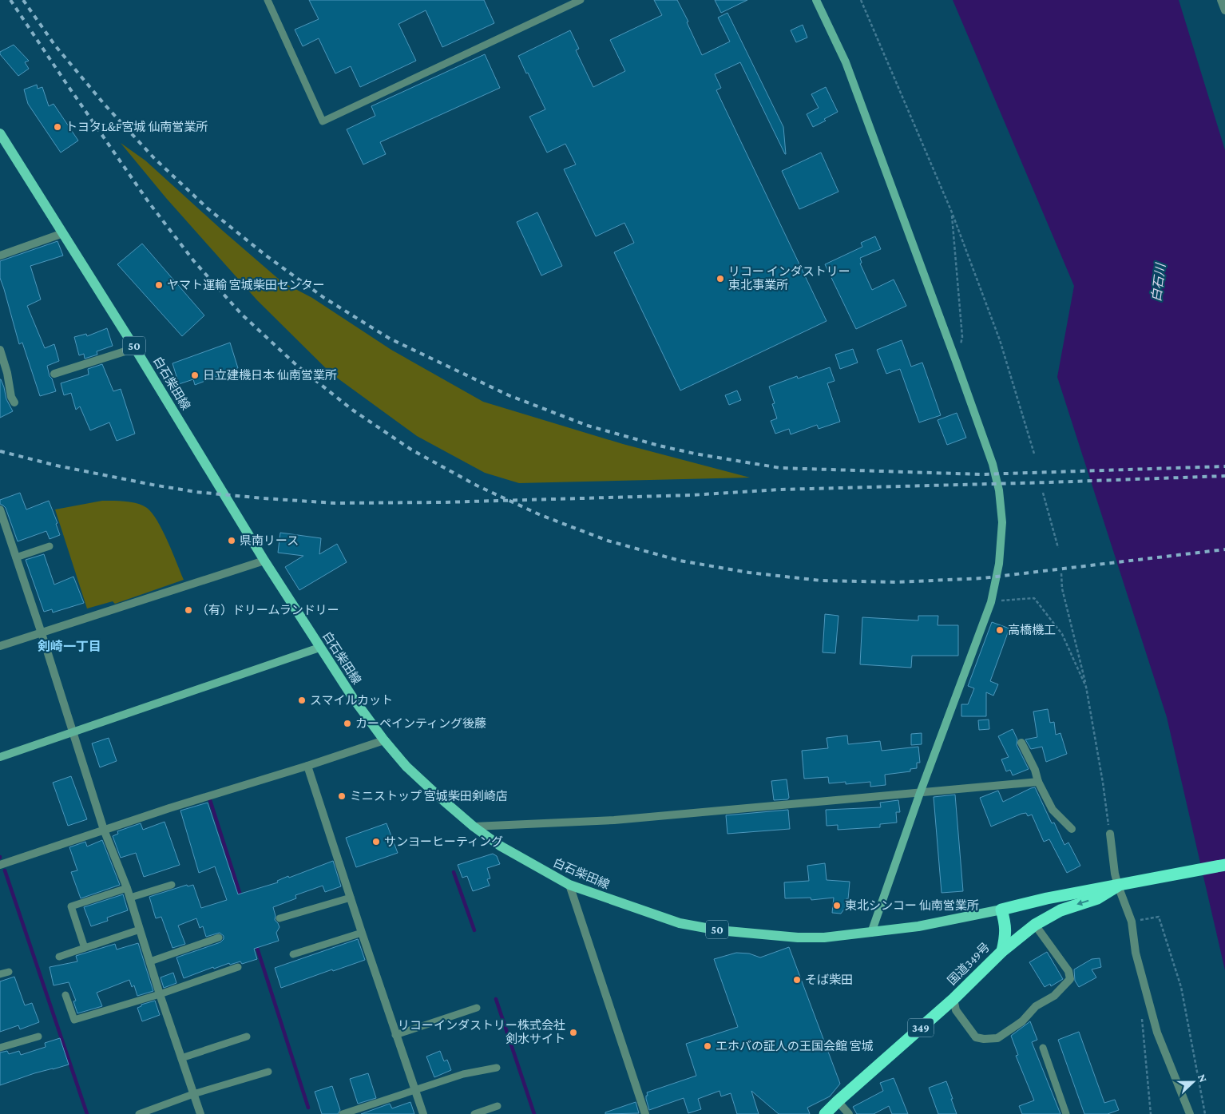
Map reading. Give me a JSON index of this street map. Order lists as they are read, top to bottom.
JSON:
{
  "streets": {
    "highway": ["国道349号", "349"],
    "main road": ["50", "白石柴田線"]
  },
  "crossings": [
    ["白石柴田線", "国道349号"],
    ["白石柴田線", "349"],
    ["国道349号", "349"]
  ],
  "districts": ["剣崎一丁目"],
  "water": ["白石川"],
  "places": [
    "トヨタL&F宮城 仙南営業所",
    "リコー インダストリー 東北事業所",
    "ヤマト運輸 宮城柴田センター",
    "日立建機日本 仙南営業所",
    "県南リース",
    "（有）ドリームランドリー",
    "高橋機工",
    "スマイルカット",
    "カーペインティング後藤",
    "ミニストップ 宮城柴田剣崎店",
    "サンヨーヒーティング",
    "東北シンコー 仙南営業所",
    "そば柴田",
    "リコーインダストリー株式会社 剣水サイト",
    "エホバの証人の王国会館 宮城"
  ],
  "north": "right"
}
